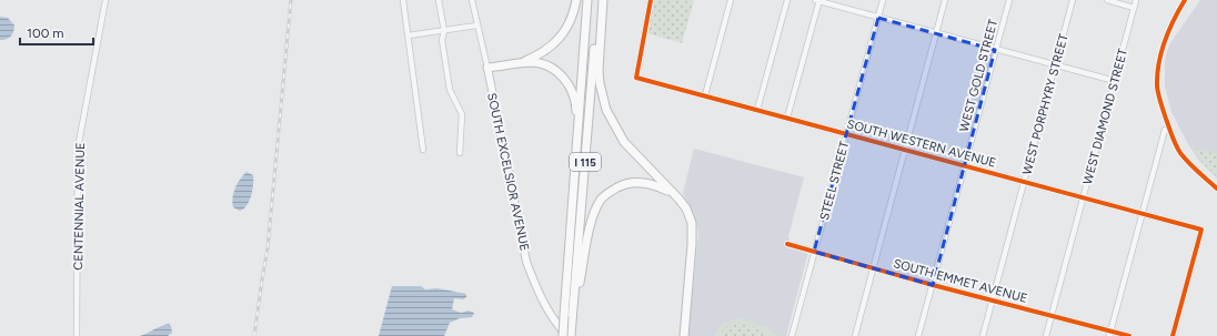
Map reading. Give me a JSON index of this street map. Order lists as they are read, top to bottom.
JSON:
{
  "streets": {
    "highway": ["I 115"],
    "main road": ["SOUTH EXCELSIOR AVENUE"],
    "street": [
      "WEST GOLD STREET",
      "WEST PORPHYRY STREET",
      "WEST DIAMOND STREET",
      "SOUTH WESTERN AVENUE",
      "STEEL STREET",
      "CENTENNIAL AVENUE",
      "SOUTH EMMET AVENUE"
    ]
  },
  "crossings": [
    ["WEST GOLD STREET", "SOUTH WESTERN AVENUE"],
    ["WEST GOLD STREET", "SOUTH EMMET AVENUE"],
    ["WEST PORPHYRY STREET", "SOUTH WESTERN AVENUE"],
    ["WEST PORPHYRY STREET", "SOUTH EMMET AVENUE"],
    ["WEST DIAMOND STREET", "SOUTH WESTERN AVENUE"],
    ["WEST DIAMOND STREET", "SOUTH EMMET AVENUE"],
    ["SOUTH WESTERN AVENUE", "STEEL STREET"],
    ["STEEL STREET", "SOUTH EMMET AVENUE"]
  ],
  "scale_bar": "100 m"
}
